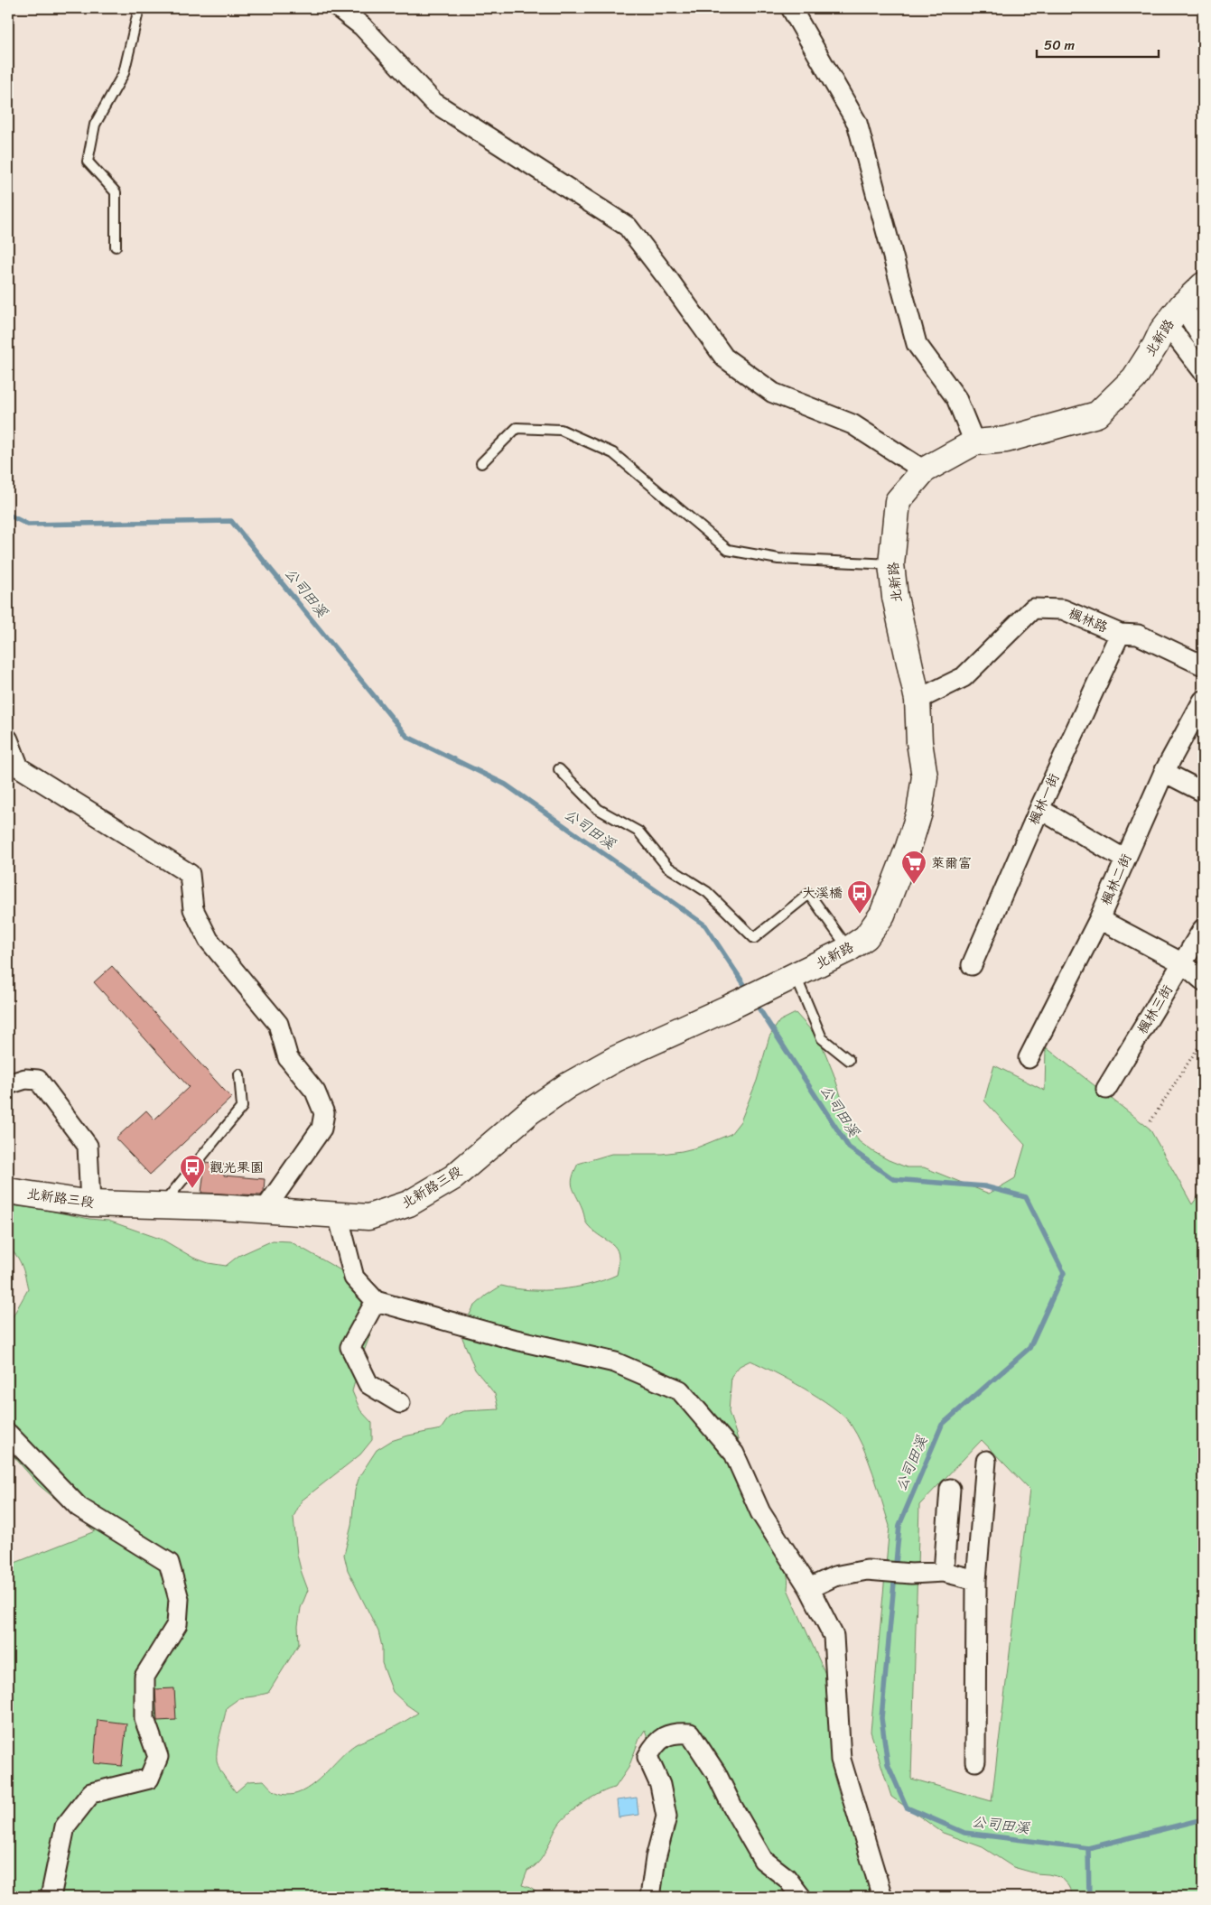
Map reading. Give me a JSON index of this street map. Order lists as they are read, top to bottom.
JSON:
{
  "streets": {
    "main road": ["北新路", "北新路三段"],
    "street": [
      "楓林路",
      "楓林一街",
      "楓林二街",
      "楓林三街"
    ]
  },
  "crossings": [
    ["北新路", "楓林路"],
    ["北新路", "北新路三段"],
    ["楓林路", "楓林一街"]
  ],
  "water": ["公司田溪"],
  "places": {
    "supermarket": ["萊爾富"],
    "bus stop": ["大溪橋", "觀光果園"]
  },
  "scale_bar": "50 m"
}
